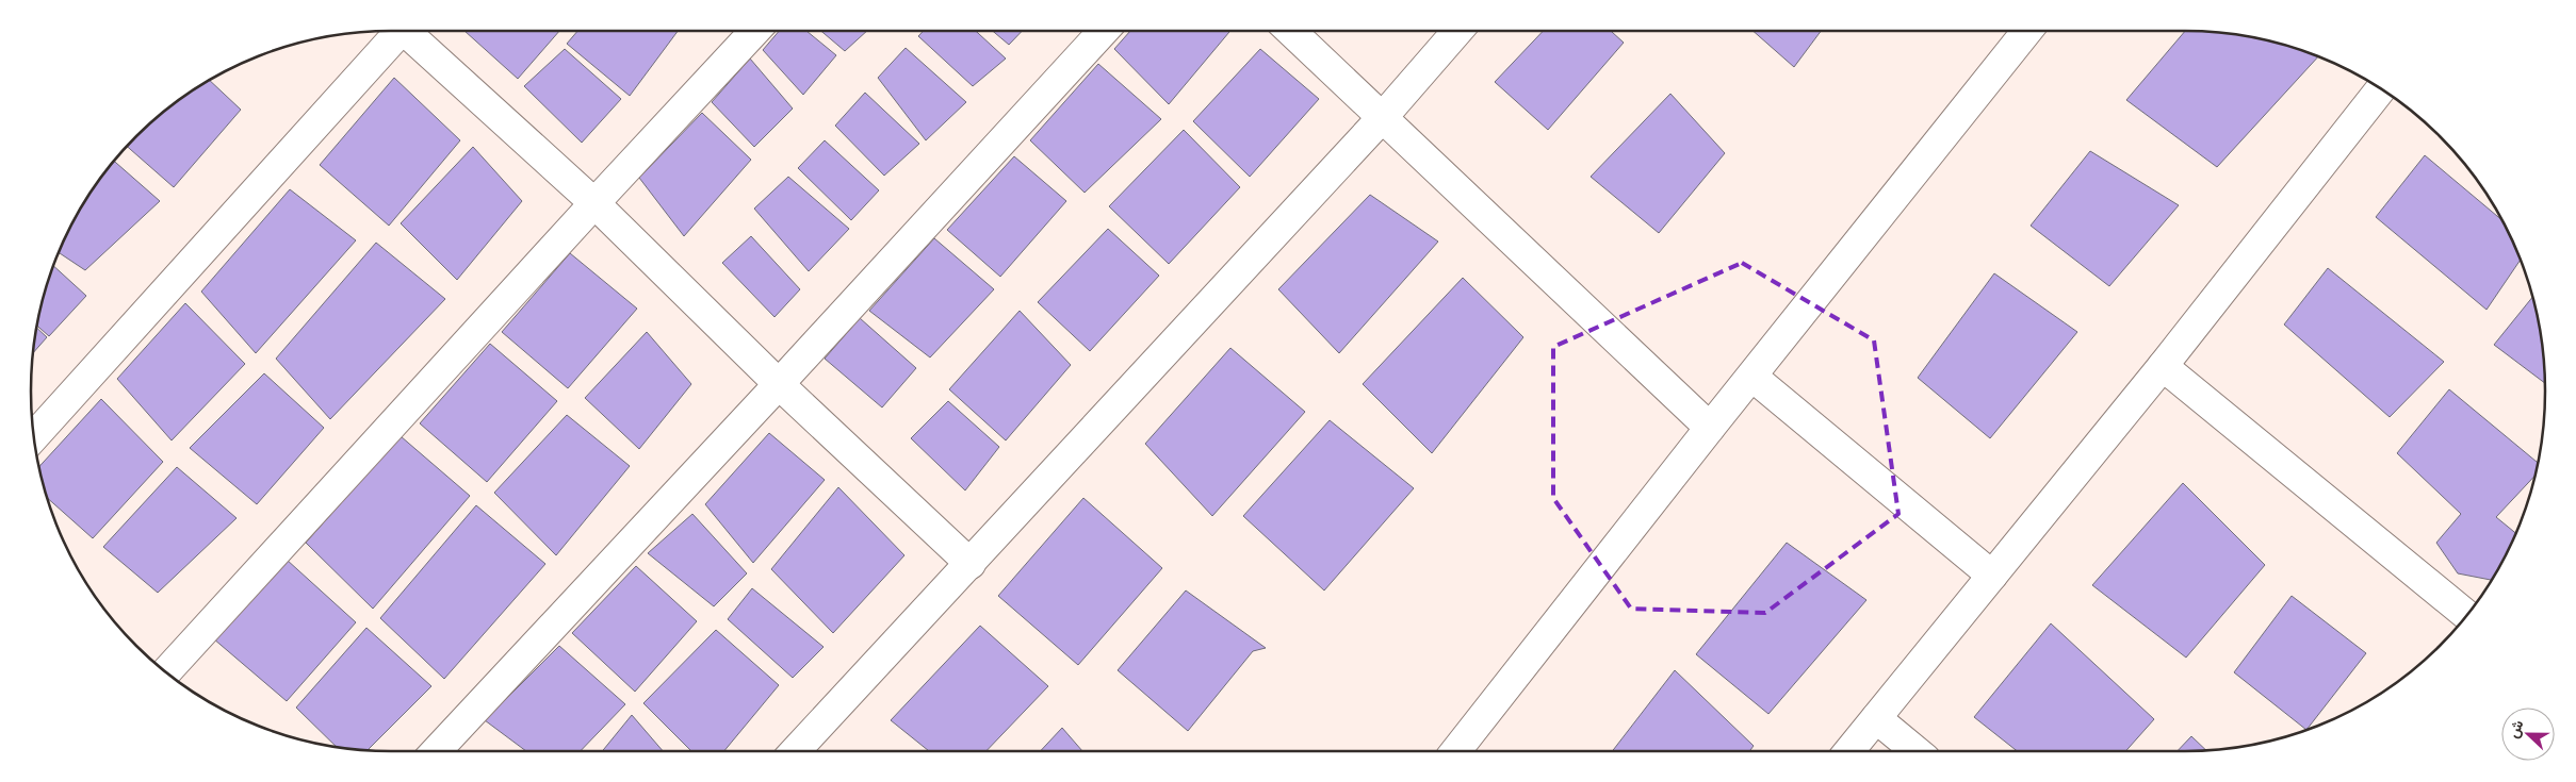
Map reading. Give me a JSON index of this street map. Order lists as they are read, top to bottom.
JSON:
{
  "north": "left"
}
